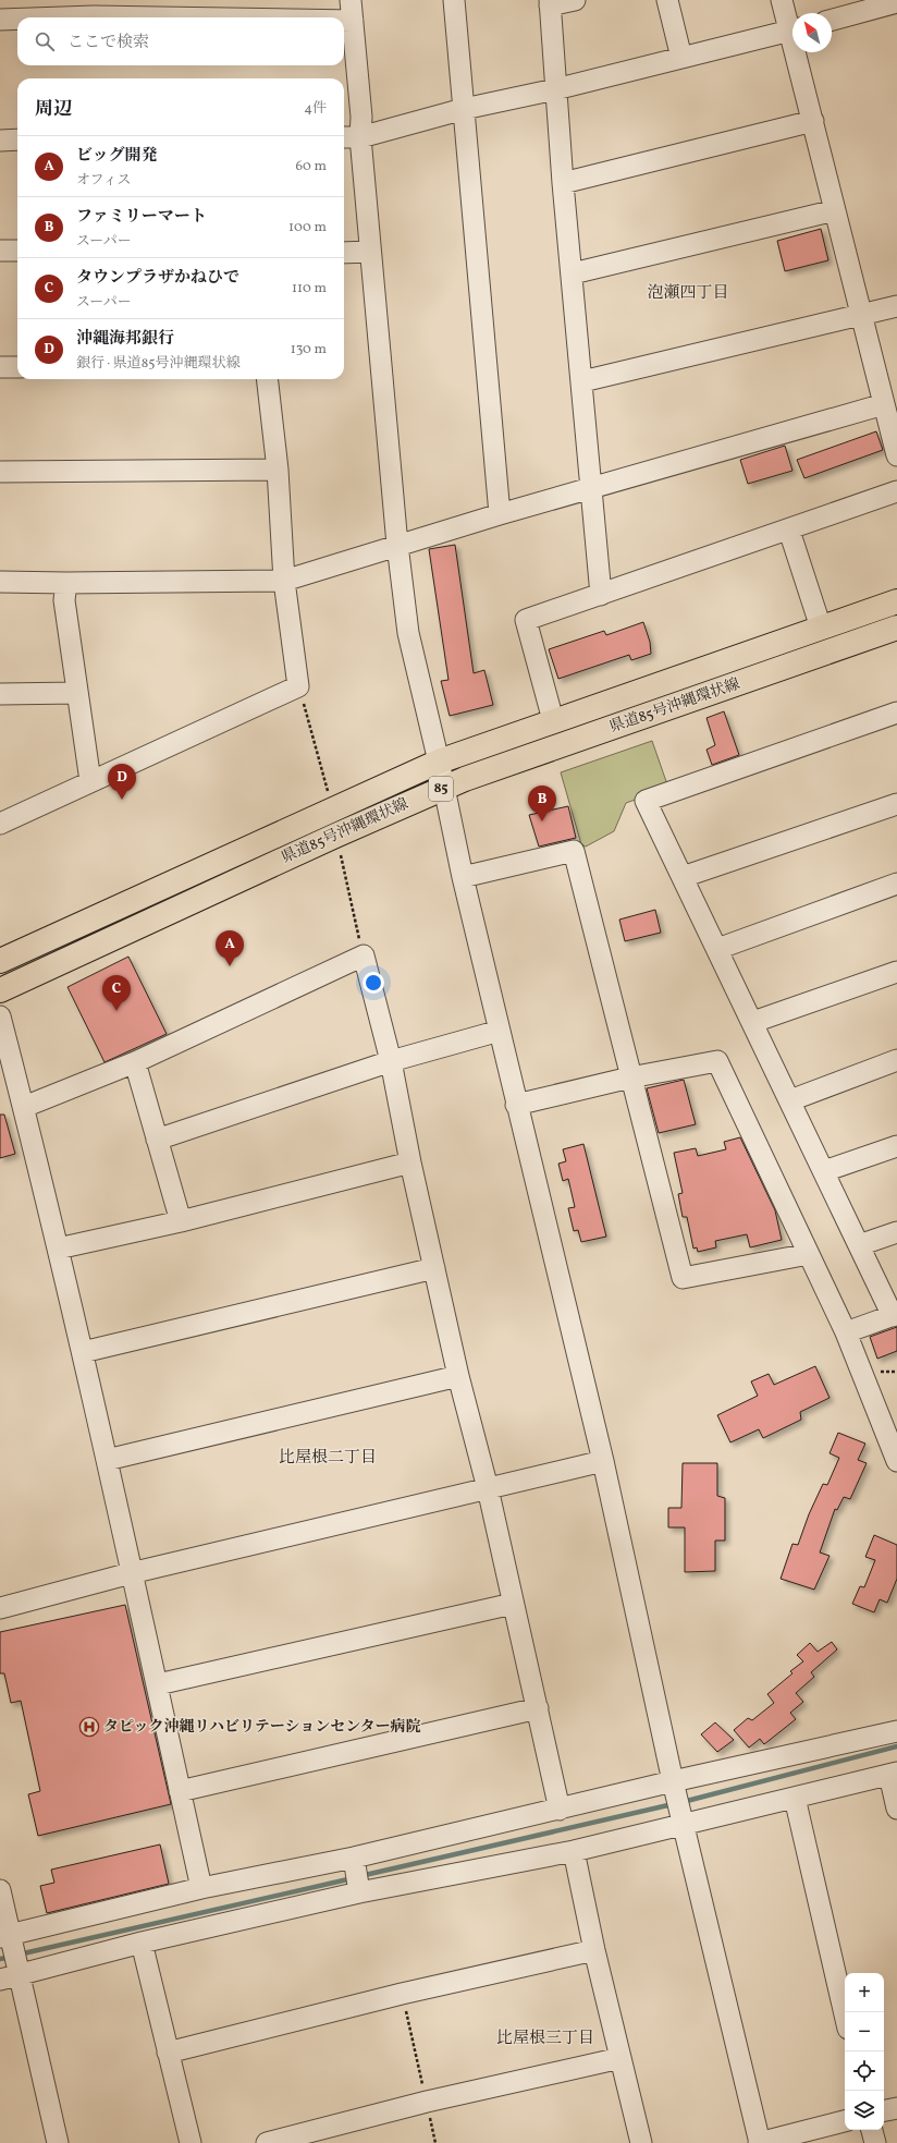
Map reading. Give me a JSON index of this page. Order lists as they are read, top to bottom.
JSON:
{
  "streets": {
    "main road": ["県道85号沖縄環状線", "85"]
  },
  "districts": ["泡瀬四丁目", "比屋根二丁目", "比屋根三丁目"],
  "places": {
    "hospital": ["タピック沖縄リハビリテーションセンター病院"]
  },
  "north": "top left",
  "page": {
    "search": "ここで検索",
    "heading": ["周辺", "4件"],
    "list": [
      {
        "mark": "A",
        "name": "ビッグ開発",
        "note": "オフィス",
        "value": "60 m"
      },
      {
        "mark": "B",
        "name": "ファミリーマート",
        "note": "スーパー",
        "value": "100 m"
      },
      {
        "mark": "C",
        "name": "タウンプラザかねひで",
        "note": "スーパー",
        "value": "110 m"
      },
      {
        "mark": "D",
        "name": "沖縄海邦銀行",
        "note": "銀行 · 県道85号沖縄環状線",
        "value": "130 m"
      }
    ],
    "pins": [
      "D",
      "B",
      "A",
      "C"
    ],
    "map_buttons": ["+", "−"]
  }
}
